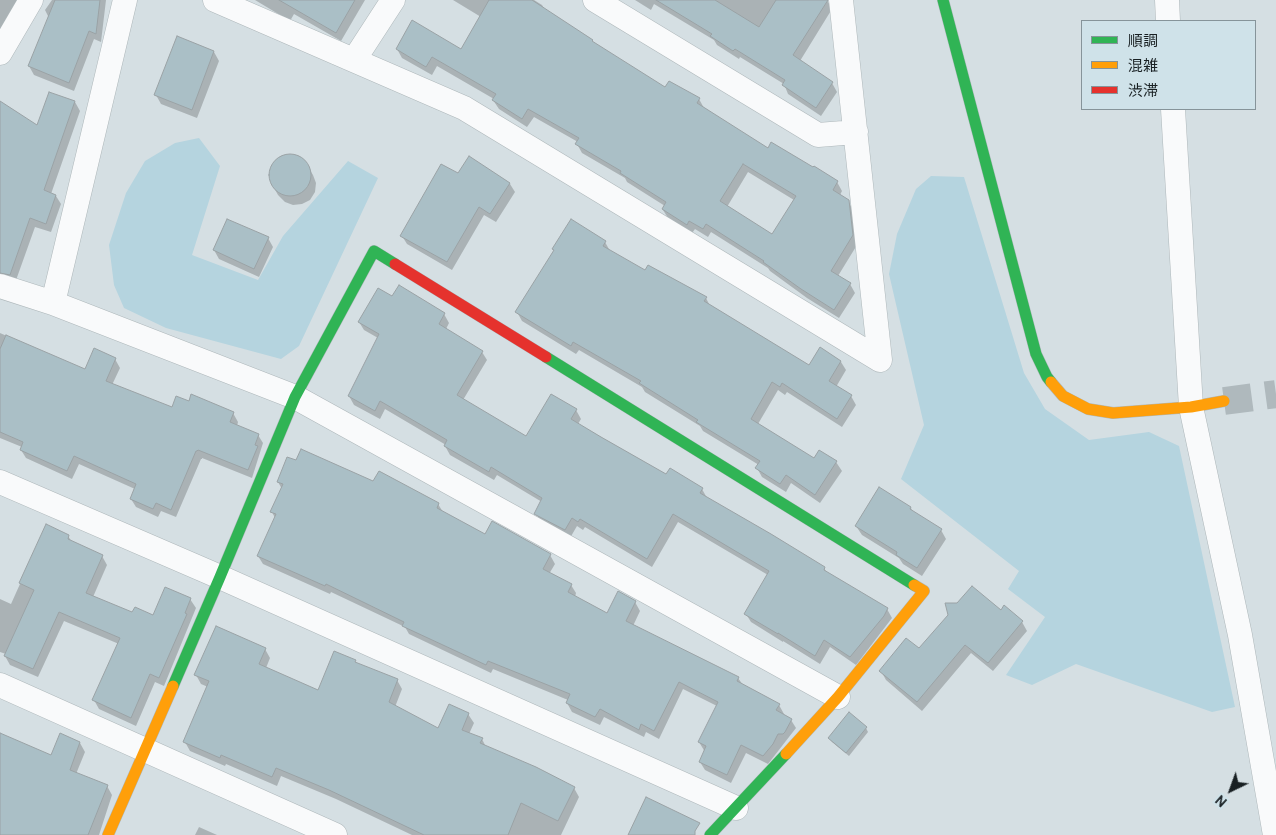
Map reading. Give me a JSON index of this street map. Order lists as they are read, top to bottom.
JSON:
{
  "legend": ["順調", "混雑", "渋滞"],
  "north": "bottom left"
}
